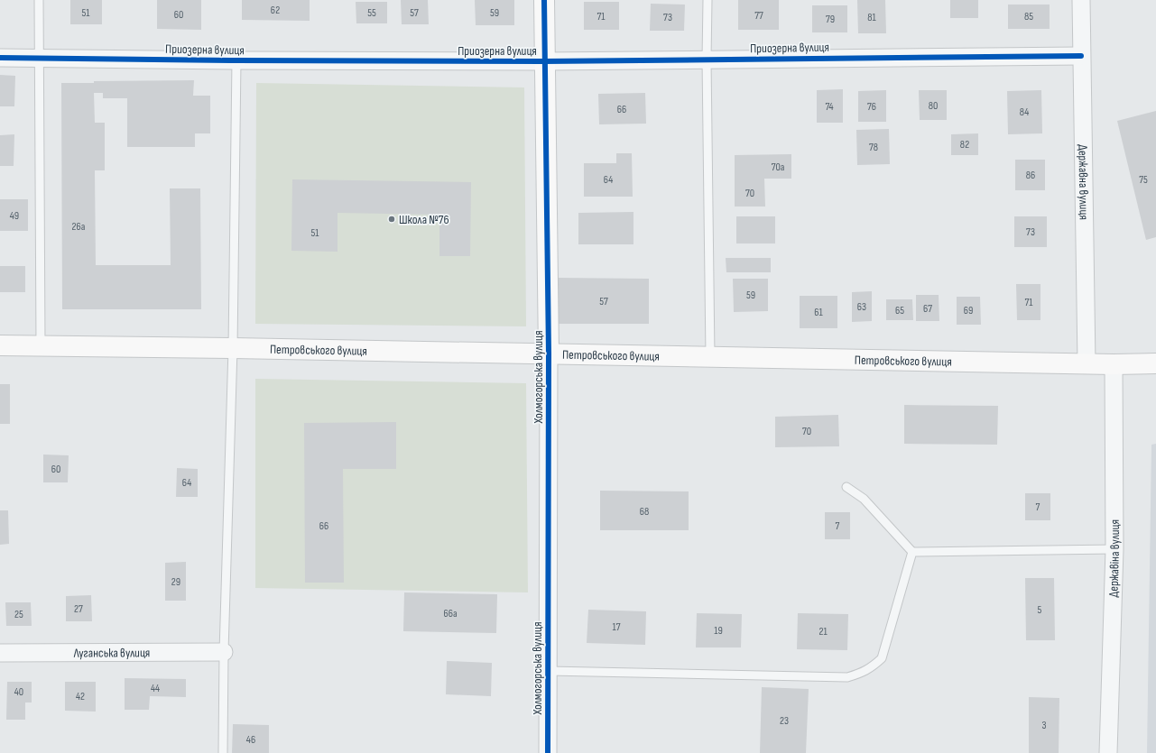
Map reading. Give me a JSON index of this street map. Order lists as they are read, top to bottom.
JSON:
{
  "streets": {
    "main road": ["Петровського вулиця", "Холмогорська вулиця"],
    "street": [
      "Приозерна вулиця",
      "Державна вулиця",
      "Державіна вулиця",
      "Луганська вулиця"
    ]
  },
  "crossings": [
    ["Приозерна вулиця", "Державна вулиця"],
    ["Приозерна вулиця", "Холмогорська вулиця"],
    ["Державна вулиця", "Петровського вулиця"],
    ["Петровського вулиця", "Холмогорська вулиця"],
    ["Петровського вулиця", "Державіна вулиця"]
  ],
  "places": ["Школа №76"],
  "house_numbers": [
    "62",
    "51",
    "55",
    "57",
    "59",
    "60",
    "77",
    "71",
    "85",
    "73",
    "81",
    "79",
    "80",
    "74",
    "76",
    "66",
    "84",
    "82",
    "78",
    "70а",
    "86",
    "64",
    "75",
    "70",
    "49",
    "26а",
    "73",
    "51",
    "59",
    "57",
    "71",
    "63",
    "67",
    "65",
    "69",
    "61",
    "70",
    "60",
    "64",
    "7",
    "68",
    "66",
    "7",
    "29",
    "27",
    "5",
    "66а",
    "25",
    "17",
    "19",
    "21",
    "44",
    "40",
    "42",
    "23",
    "3",
    "46"
  ]
}
